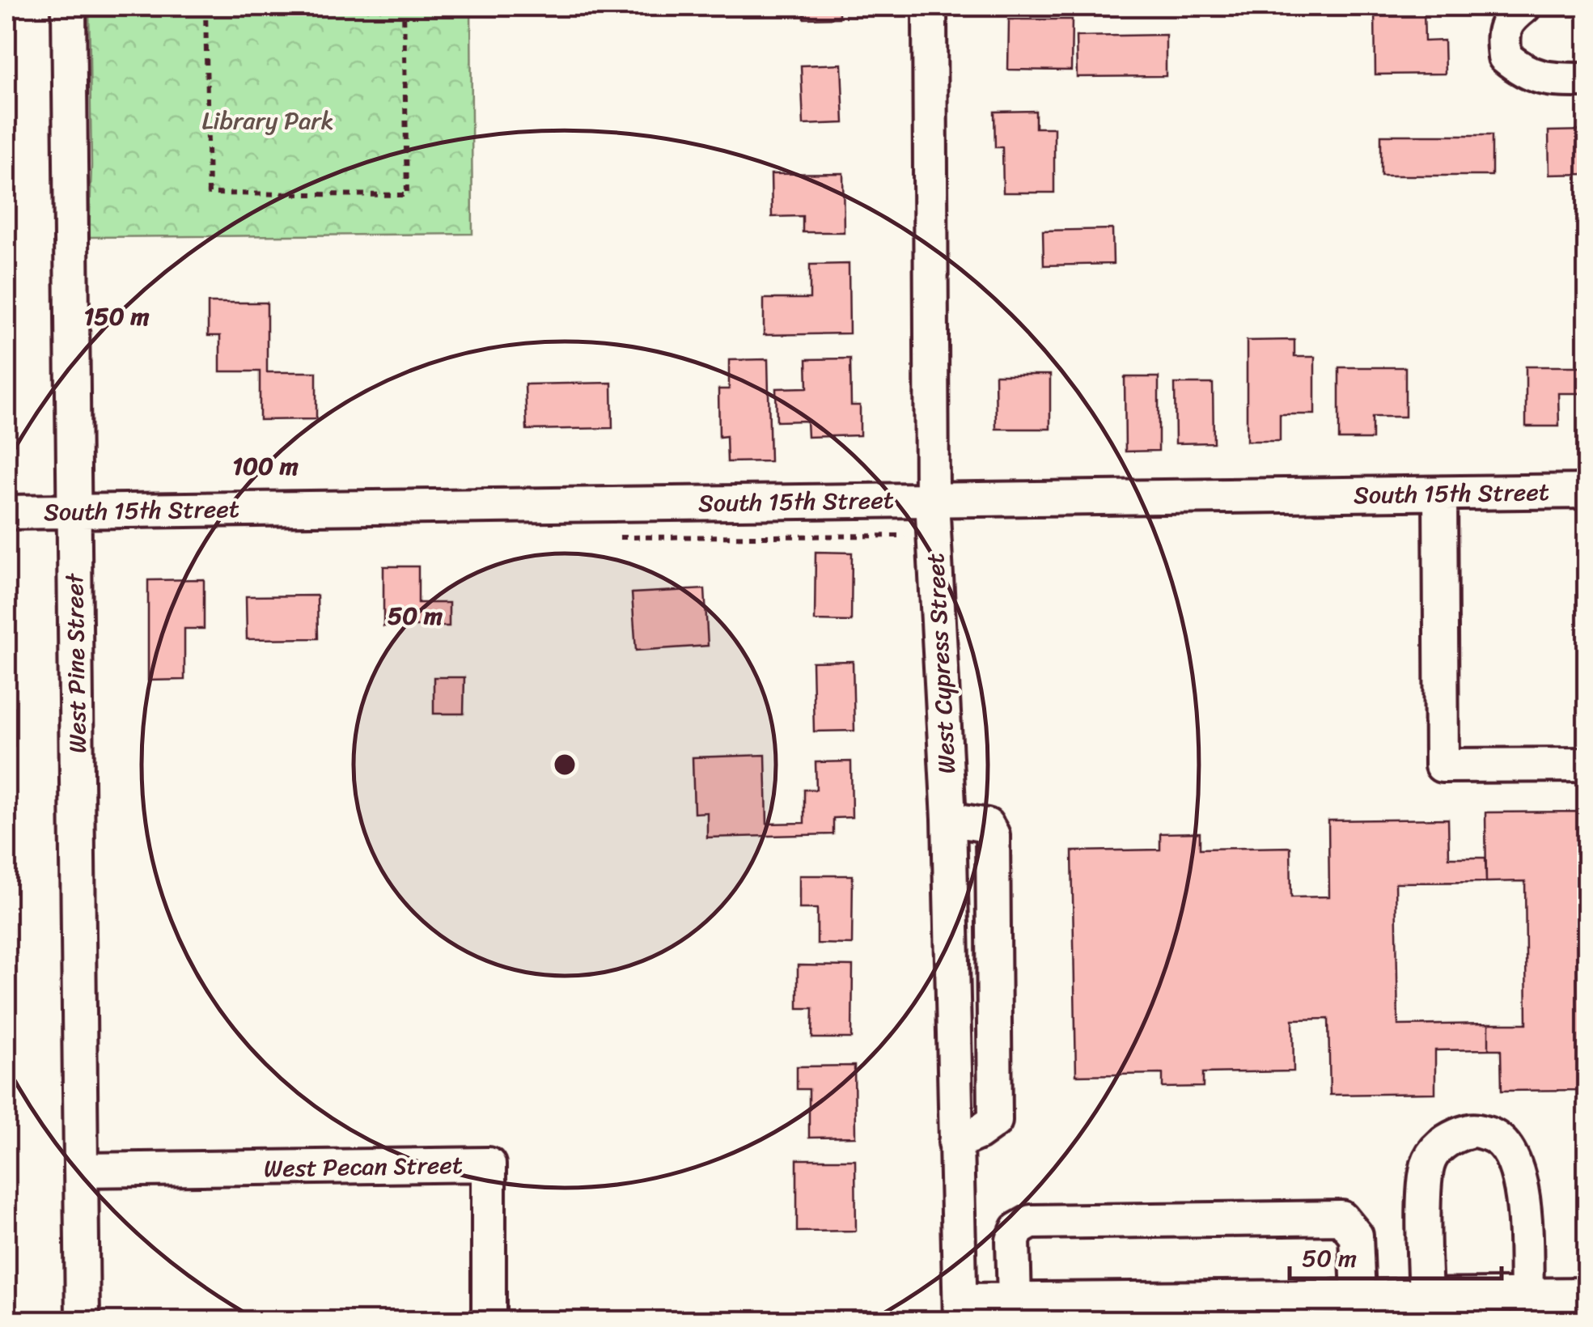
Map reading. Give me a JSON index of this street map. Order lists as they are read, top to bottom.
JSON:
{
  "streets": {
    "street": [
      "South 15th Street",
      "West Pine Street",
      "West Cypress Street",
      "West Pecan Street"
    ]
  },
  "crossings": [
    ["South 15th Street", "West Pine Street"],
    ["South 15th Street", "West Cypress Street"],
    ["West Pine Street", "West Pecan Street"]
  ],
  "parks": ["Library Park"],
  "scale_bar": "50 m",
  "rings": ["150 m", "100 m", "50 m"]
}
